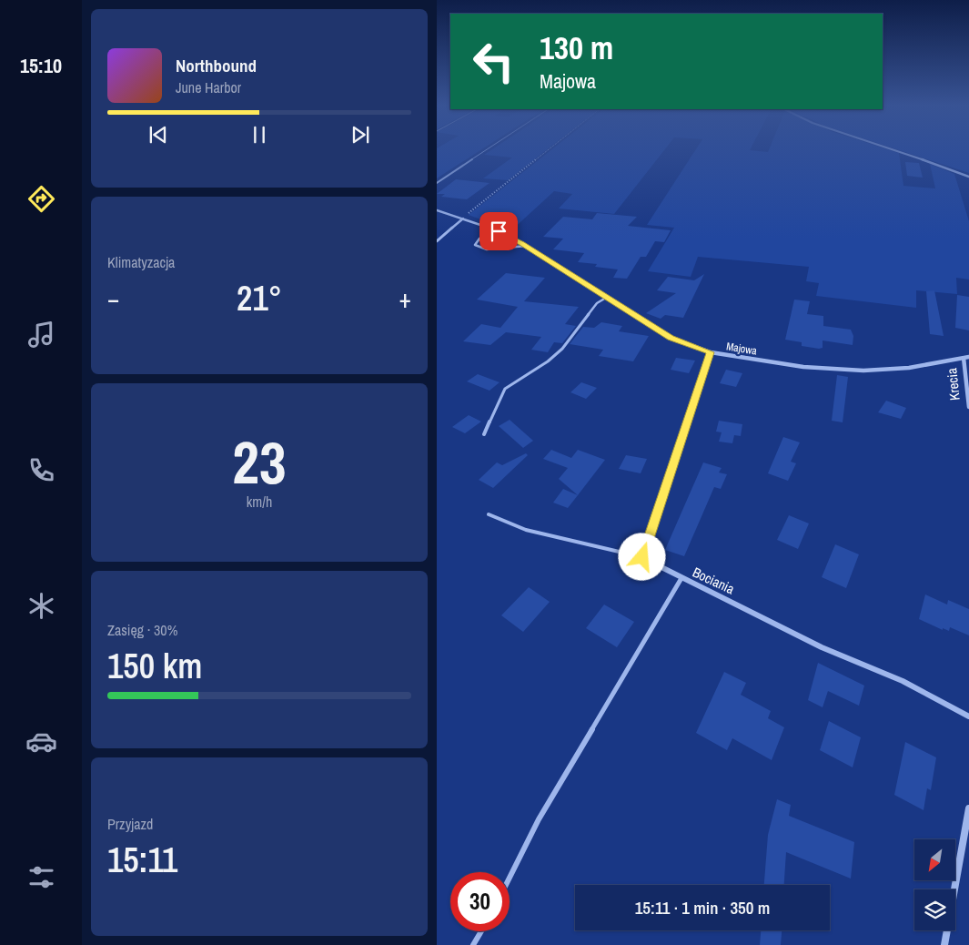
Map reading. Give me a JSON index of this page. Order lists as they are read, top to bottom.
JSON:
{
  "streets": {
    "street": ["Majowa", "Krecia", "Bociania"]
  },
  "crossings": [
    ["Majowa", "Krecia"]
  ],
  "north": "bottom left",
  "page": {
    "tabs": "15:10",
    "turn": ["130 m", "Majowa"],
    "song": ["Northbound", "June Harbor"],
    "tile": [
      "Klimatyzacja",
      ["23", "km/h"],
      ["Zasięg · 30%", "150 km"],
      ["Przyjazd", "15:11"]
    ],
    "heat": ["−", "21°", "+"],
    "limit": "30",
    "trip": "15:11 · 1 min · 350 m"
  }
}
